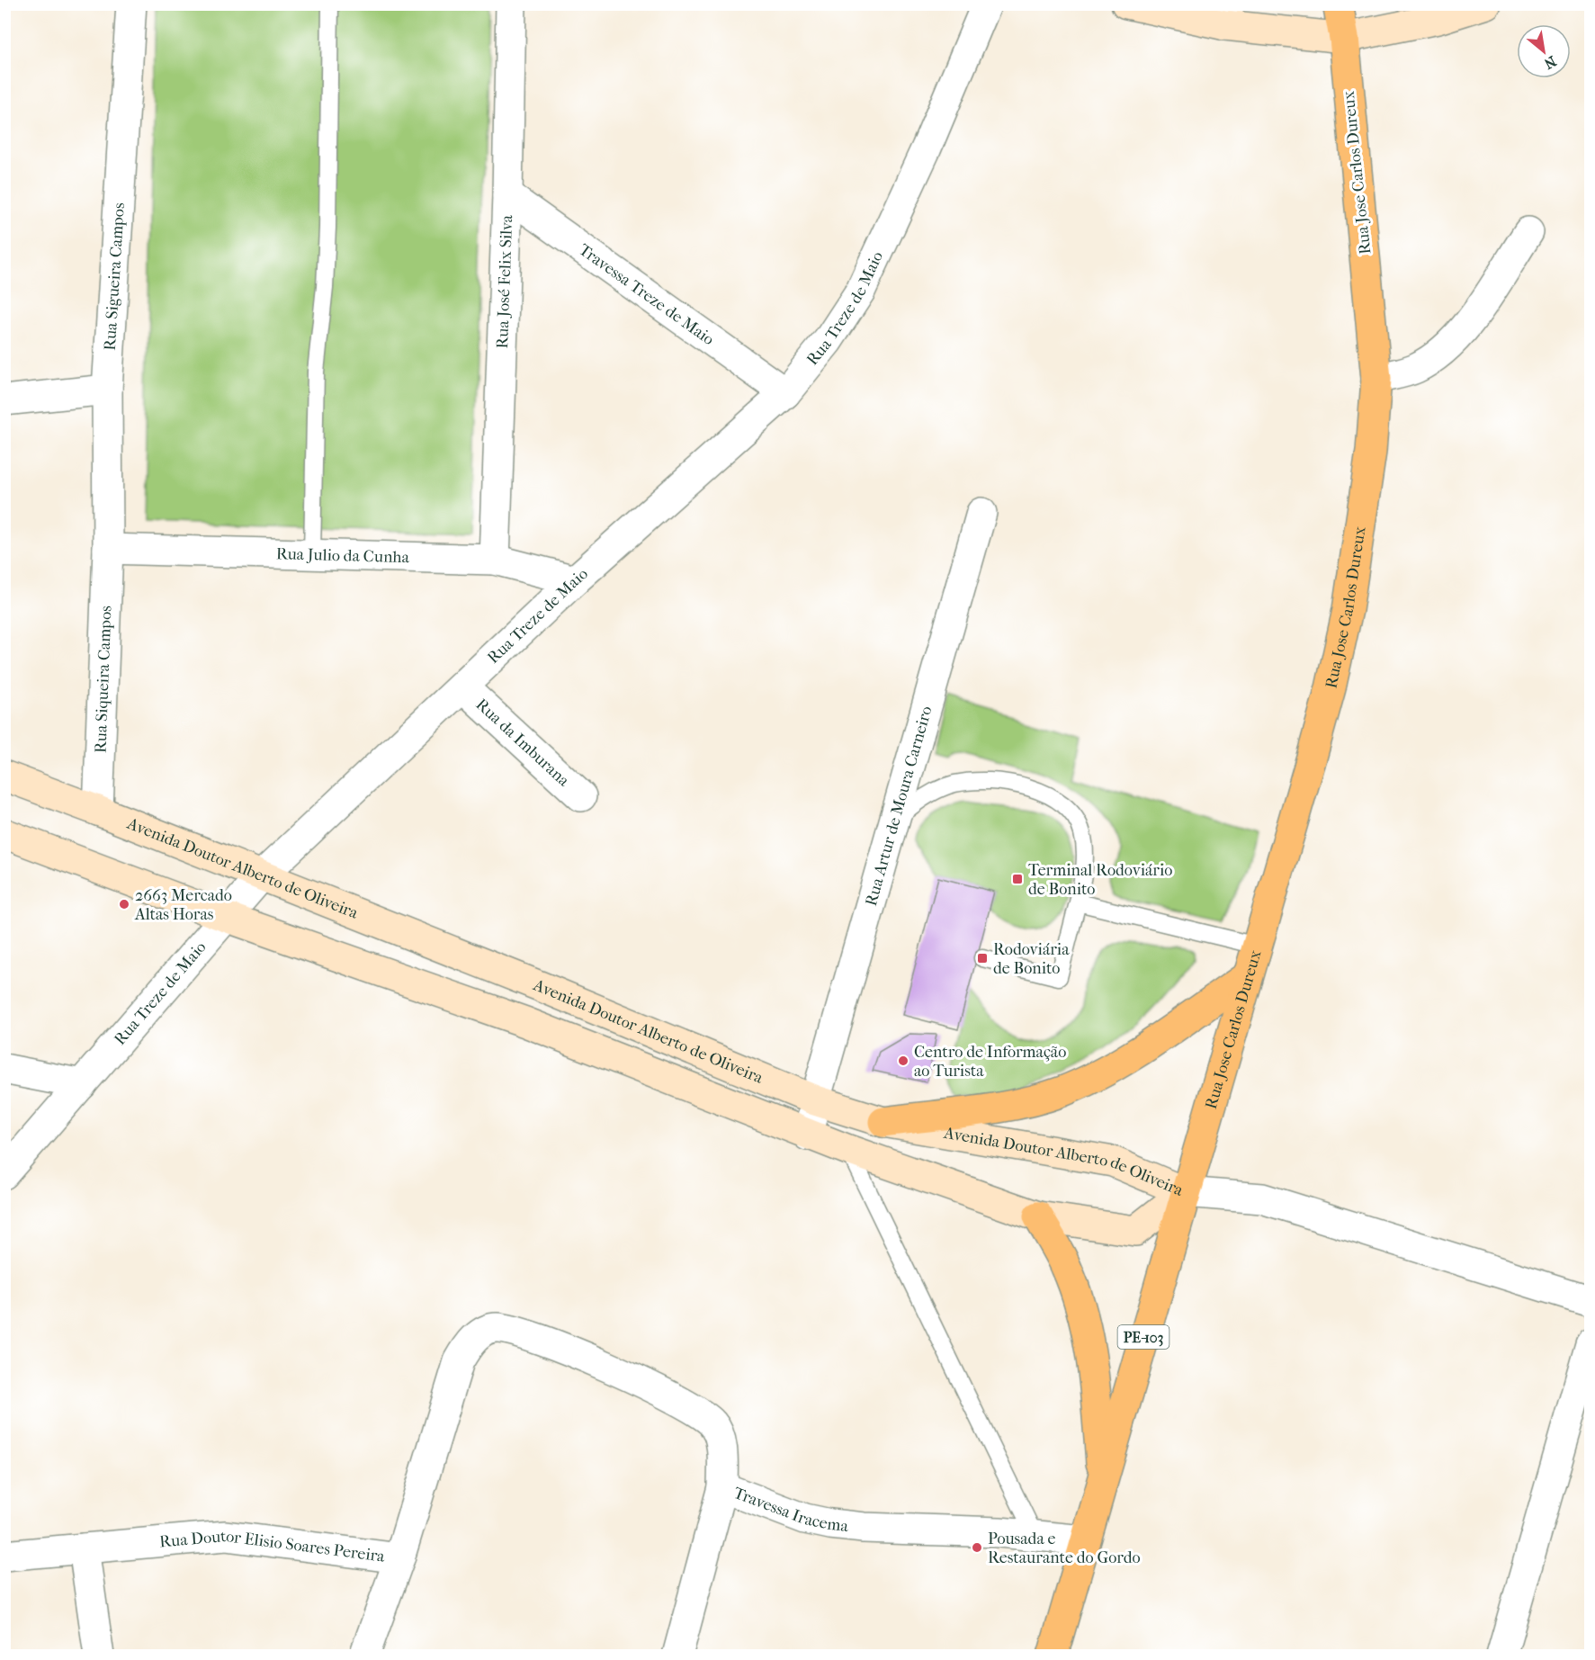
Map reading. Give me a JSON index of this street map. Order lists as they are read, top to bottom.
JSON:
{
  "streets": {
    "main road": ["Rua Jose Carlos Dureux", "PE-103"],
    "street": [
      "Rua Sigueira Campos",
      "Rua José Felix Silva",
      "Travessa Treze de Maio",
      "Rua Treze de Maio",
      "Rua Julio da Cunha",
      "Rua Siqueira Campos",
      "Rua da Imburana",
      "Rua Artur de Moura Carneiro",
      "Avenida Doutor Alberto de Oliveira",
      "Travessa Iracema",
      "Rua Doutor Elisio Soares Pereira"
    ]
  },
  "crossings": [
    ["Rua Jose Carlos Dureux", "Avenida Doutor Alberto de Oliveira"],
    ["Rua Jose Carlos Dureux", "PE-103"],
    ["Rua Sigueira Campos", "Rua Julio da Cunha"],
    ["Rua Sigueira Campos", "Rua Siqueira Campos"],
    ["Rua José Felix Silva", "Travessa Treze de Maio"],
    ["Rua José Felix Silva", "Rua Julio da Cunha"],
    ["Travessa Treze de Maio", "Rua Treze de Maio"],
    ["Rua Treze de Maio", "Rua Julio da Cunha"],
    ["Rua Treze de Maio", "Rua da Imburana"],
    ["Rua Treze de Maio", "Avenida Doutor Alberto de Oliveira"],
    ["Rua Julio da Cunha", "Rua Siqueira Campos"],
    ["Rua Siqueira Campos", "Avenida Doutor Alberto de Oliveira"],
    ["Rua Artur de Moura Carneiro", "Avenida Doutor Alberto de Oliveira"],
    ["Avenida Doutor Alberto de Oliveira", "PE-103"],
    ["PE-103", "Travessa Iracema"],
    ["Travessa Iracema", "Rua Doutor Elisio Soares Pereira"]
  ],
  "places": {
    "transit": ["Terminal Rodoviário de Bonito", "Rodoviária de Bonito"],
    "other": ["2663 Mercado Altas Horas", "Centro de Informação ao Turista", "Pousada e Restaurante do Gordo"]
  },
  "north": "bottom right"
}
